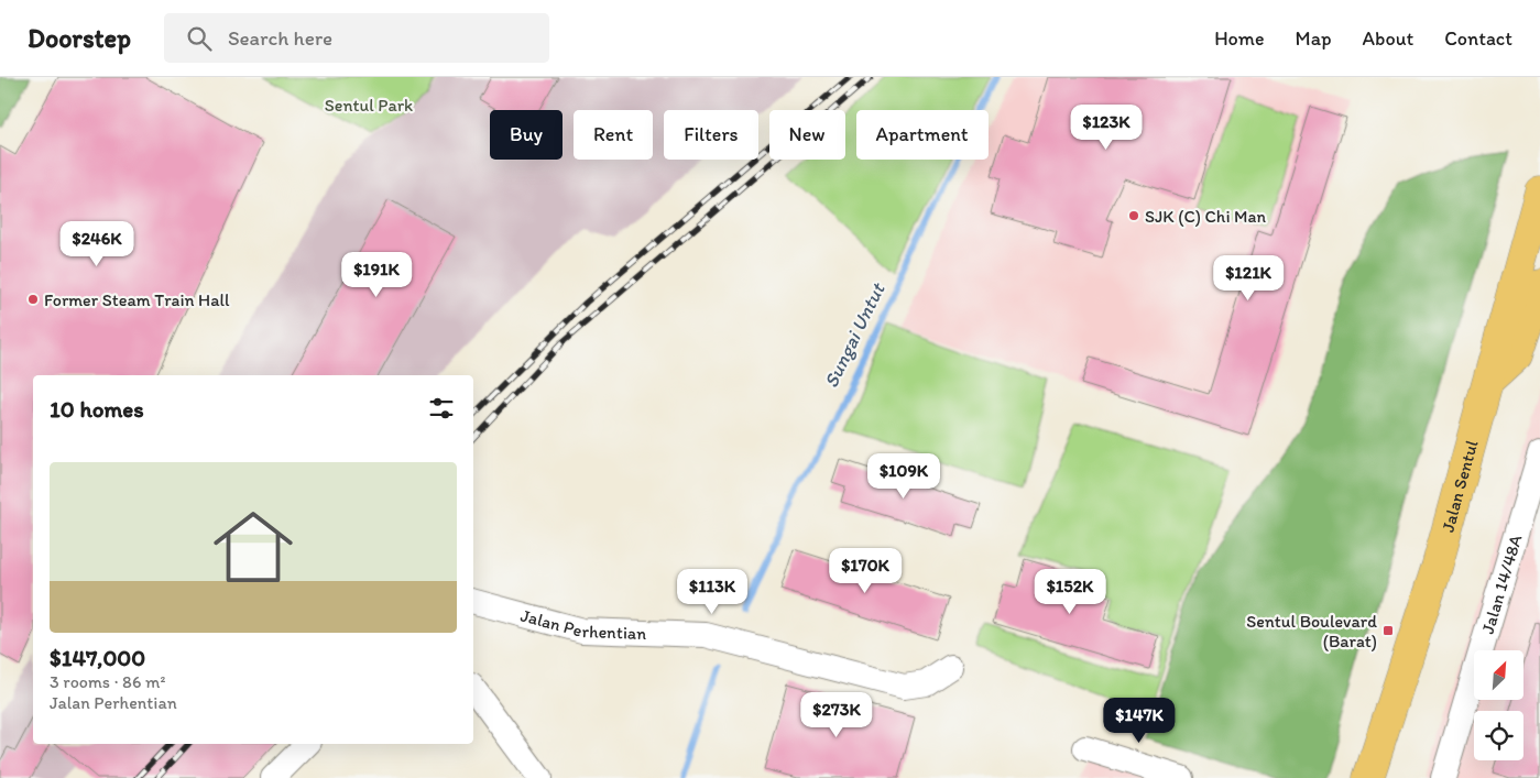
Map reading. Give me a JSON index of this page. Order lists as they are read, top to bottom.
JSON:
{
  "streets": {
    "main road": ["Jalan Sentul"],
    "street": ["Jalan 14/48A", "Jalan Perhentian"]
  },
  "water": ["Sungai Untut"],
  "parks": ["Sentul Park"],
  "places": {
    "other": ["SJK (C) Chi Man", "Former Steam Train Hall"],
    "transit": ["Sentul Boulevard (Barat)"]
  },
  "north": "top right",
  "page": {
    "header": "Doorstep",
    "search": "Search here",
    "nav": [
      "Home",
      "Map",
      "About",
      "Contact"
    ],
    "price": [
      "$123K",
      "$246K",
      "$191K",
      "$121K",
      "$109K",
      "$170K",
      "$113K",
      "$152K",
      "$273K",
      "$147K"
    ],
    "chip": [
      "Buy",
      "Rent",
      "Filters",
      "New",
      "Apartment"
    ],
    "heading": "10 homes",
    "list": [
      {
        "name": "$147,000",
        "note": "3 rooms · 86 m² · Jalan Perhentian"
      }
    ]
  }
}
